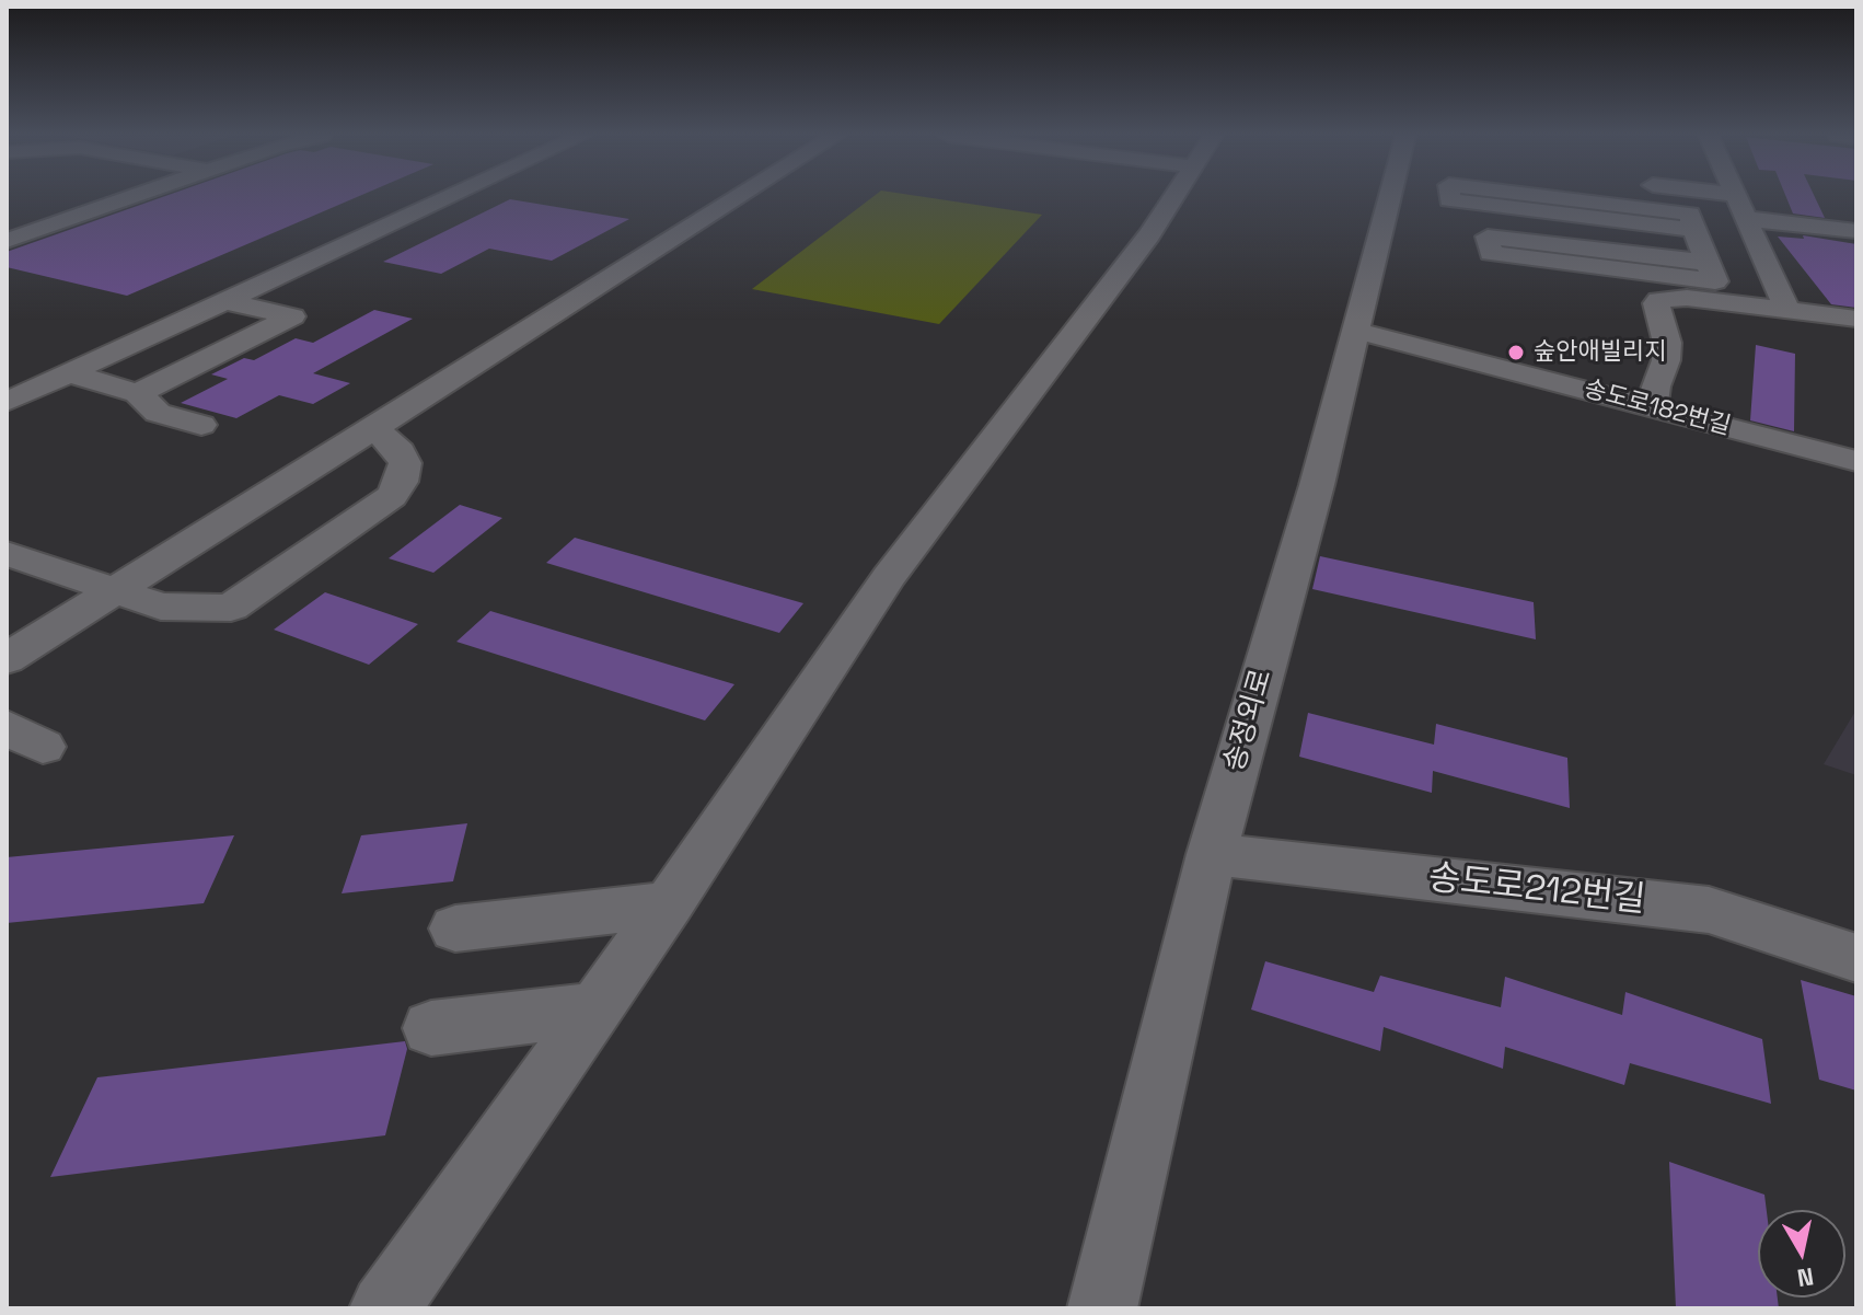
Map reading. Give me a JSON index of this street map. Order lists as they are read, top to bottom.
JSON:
{
  "streets": {
    "street": ["송도로182번길", "송정외로", "송도로212번길"]
  },
  "crossings": [
    ["송도로182번길", "송정외로"],
    ["송정외로", "송도로212번길"]
  ],
  "places": ["숲안애빌리지"],
  "north": "bottom"
}
